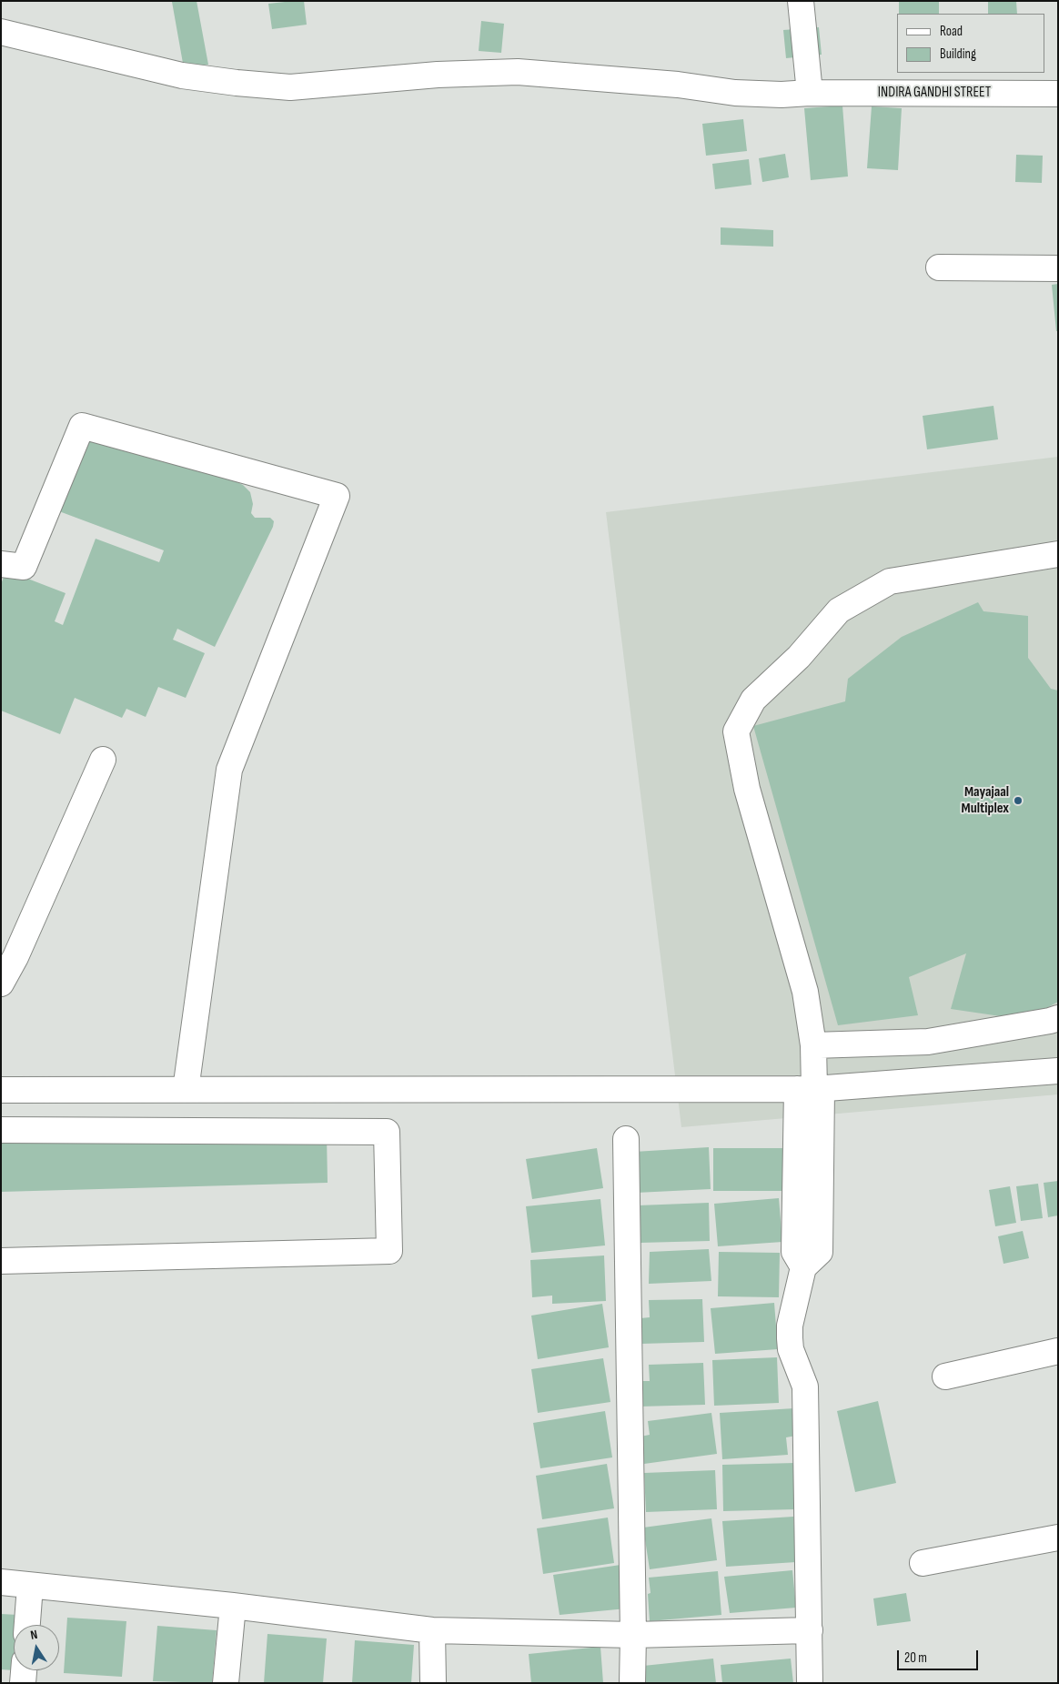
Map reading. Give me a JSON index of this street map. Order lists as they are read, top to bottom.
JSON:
{
  "streets": {
    "street": ["INDIRA GANDHI STREET"]
  },
  "places": ["Mayajaal Multiplex"],
  "legend": ["Road", "Building"],
  "scale_bar": "20 m",
  "north": "top"
}
